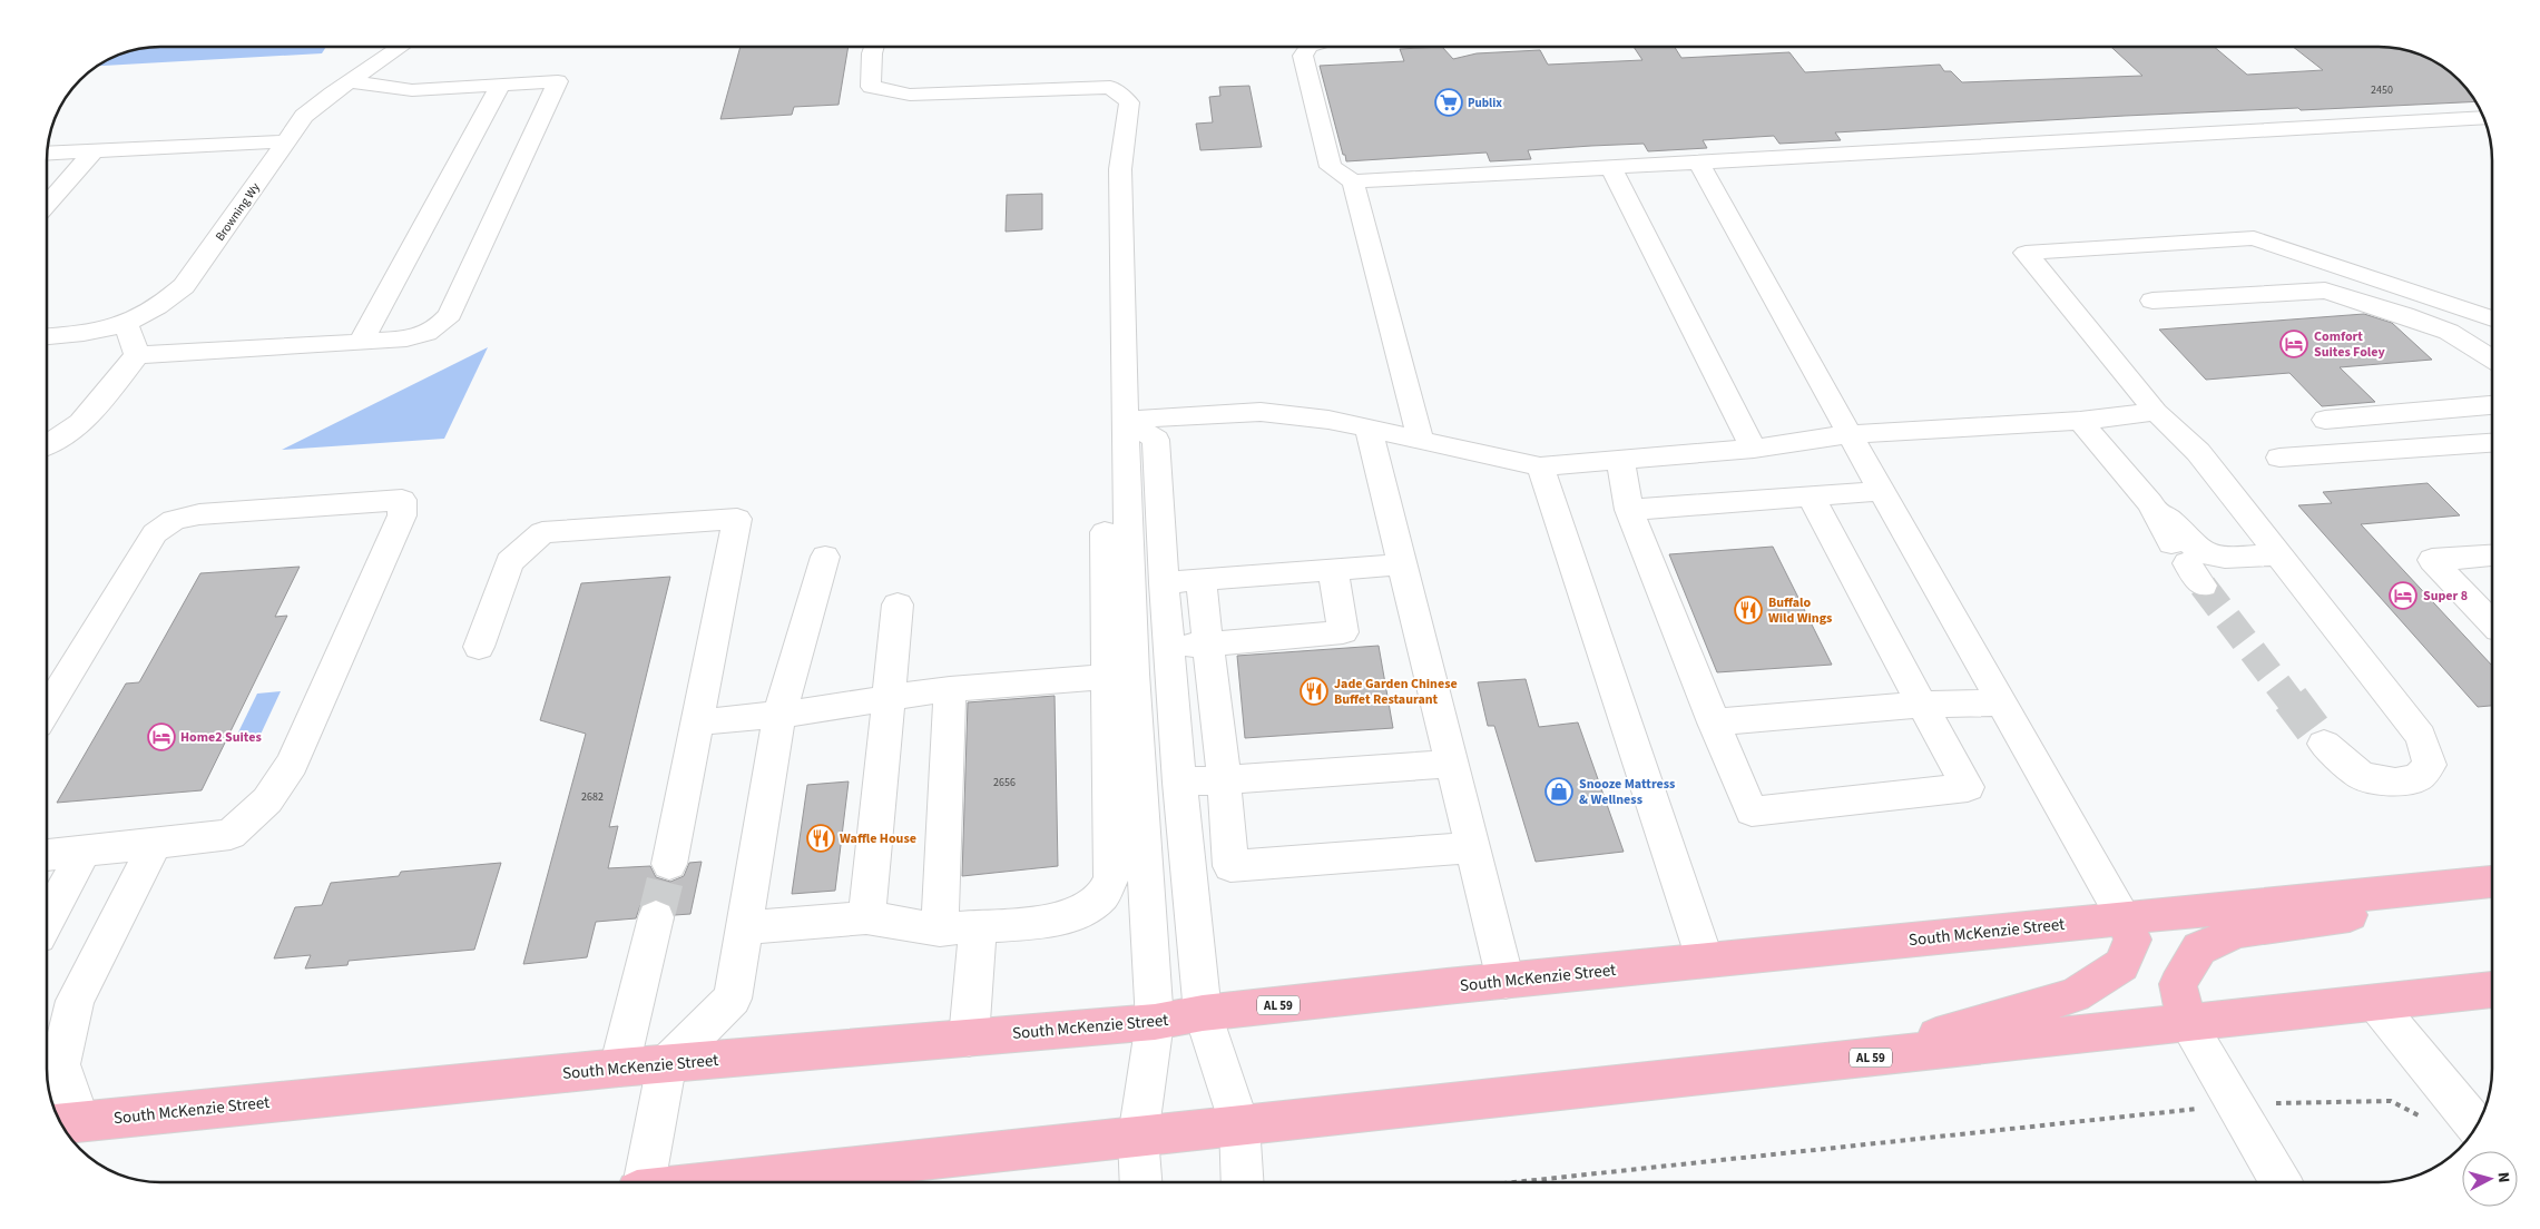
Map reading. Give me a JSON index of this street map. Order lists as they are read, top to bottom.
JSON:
{
  "streets": {
    "main road": ["South McKenzie Street", "AL 59"],
    "street": ["Browning Wy"]
  },
  "places": {
    "supermarket": ["Publix"],
    "hotel": ["Comfort Suites Foley", "Super 8", "Home2 Suites"],
    "restaurant": ["Buffalo Wild Wings", "Jade Garden Chinese Buffet Restaurant", "Waffle House"],
    "shop": ["Snooze Mattress & Wellness"]
  },
  "house_numbers": ["2450", "2656", "2682"],
  "north": "right"
}
